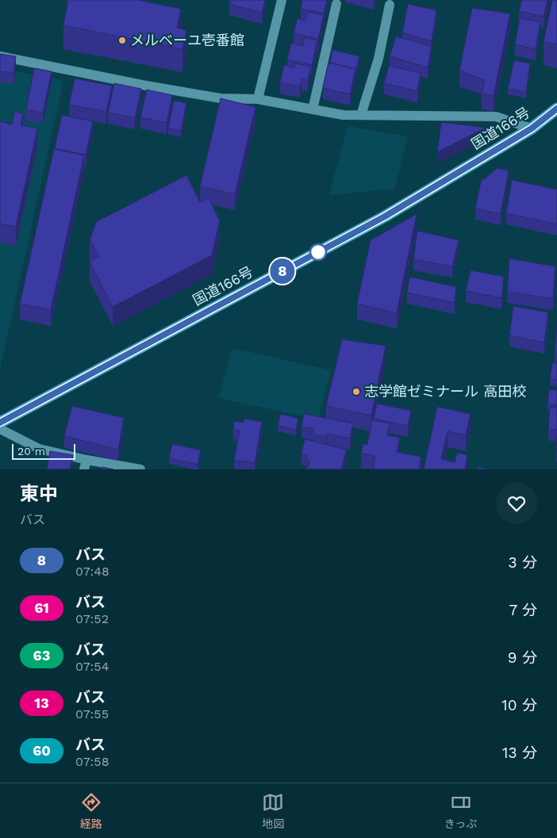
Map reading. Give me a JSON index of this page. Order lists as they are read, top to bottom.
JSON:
{
  "streets": {
    "highway": ["国道166号"]
  },
  "places": ["メルベーユ壱番館", "志学館ゼミナール 高田校"],
  "lines": ["bus line 8"],
  "scale_bar": "20 m",
  "page": {
    "on_map": "8",
    "scale": "20 m",
    "heading": ["東中", "バス"],
    "list": [
      {
        "mark": "8",
        "name": "バス",
        "note": "07:48",
        "value": "3 分"
      },
      {
        "mark": "61",
        "name": "バス",
        "note": "07:52",
        "value": "7 分"
      },
      {
        "mark": "63",
        "name": "バス",
        "note": "07:54",
        "value": "9 分"
      },
      {
        "mark": "13",
        "name": "バス",
        "note": "07:55",
        "value": "10 分"
      },
      {
        "mark": "60",
        "name": "バス",
        "note": "07:58",
        "value": "13 分"
      }
    ],
    "tabs": ["経路", "地図", "きっぷ"]
  }
}
